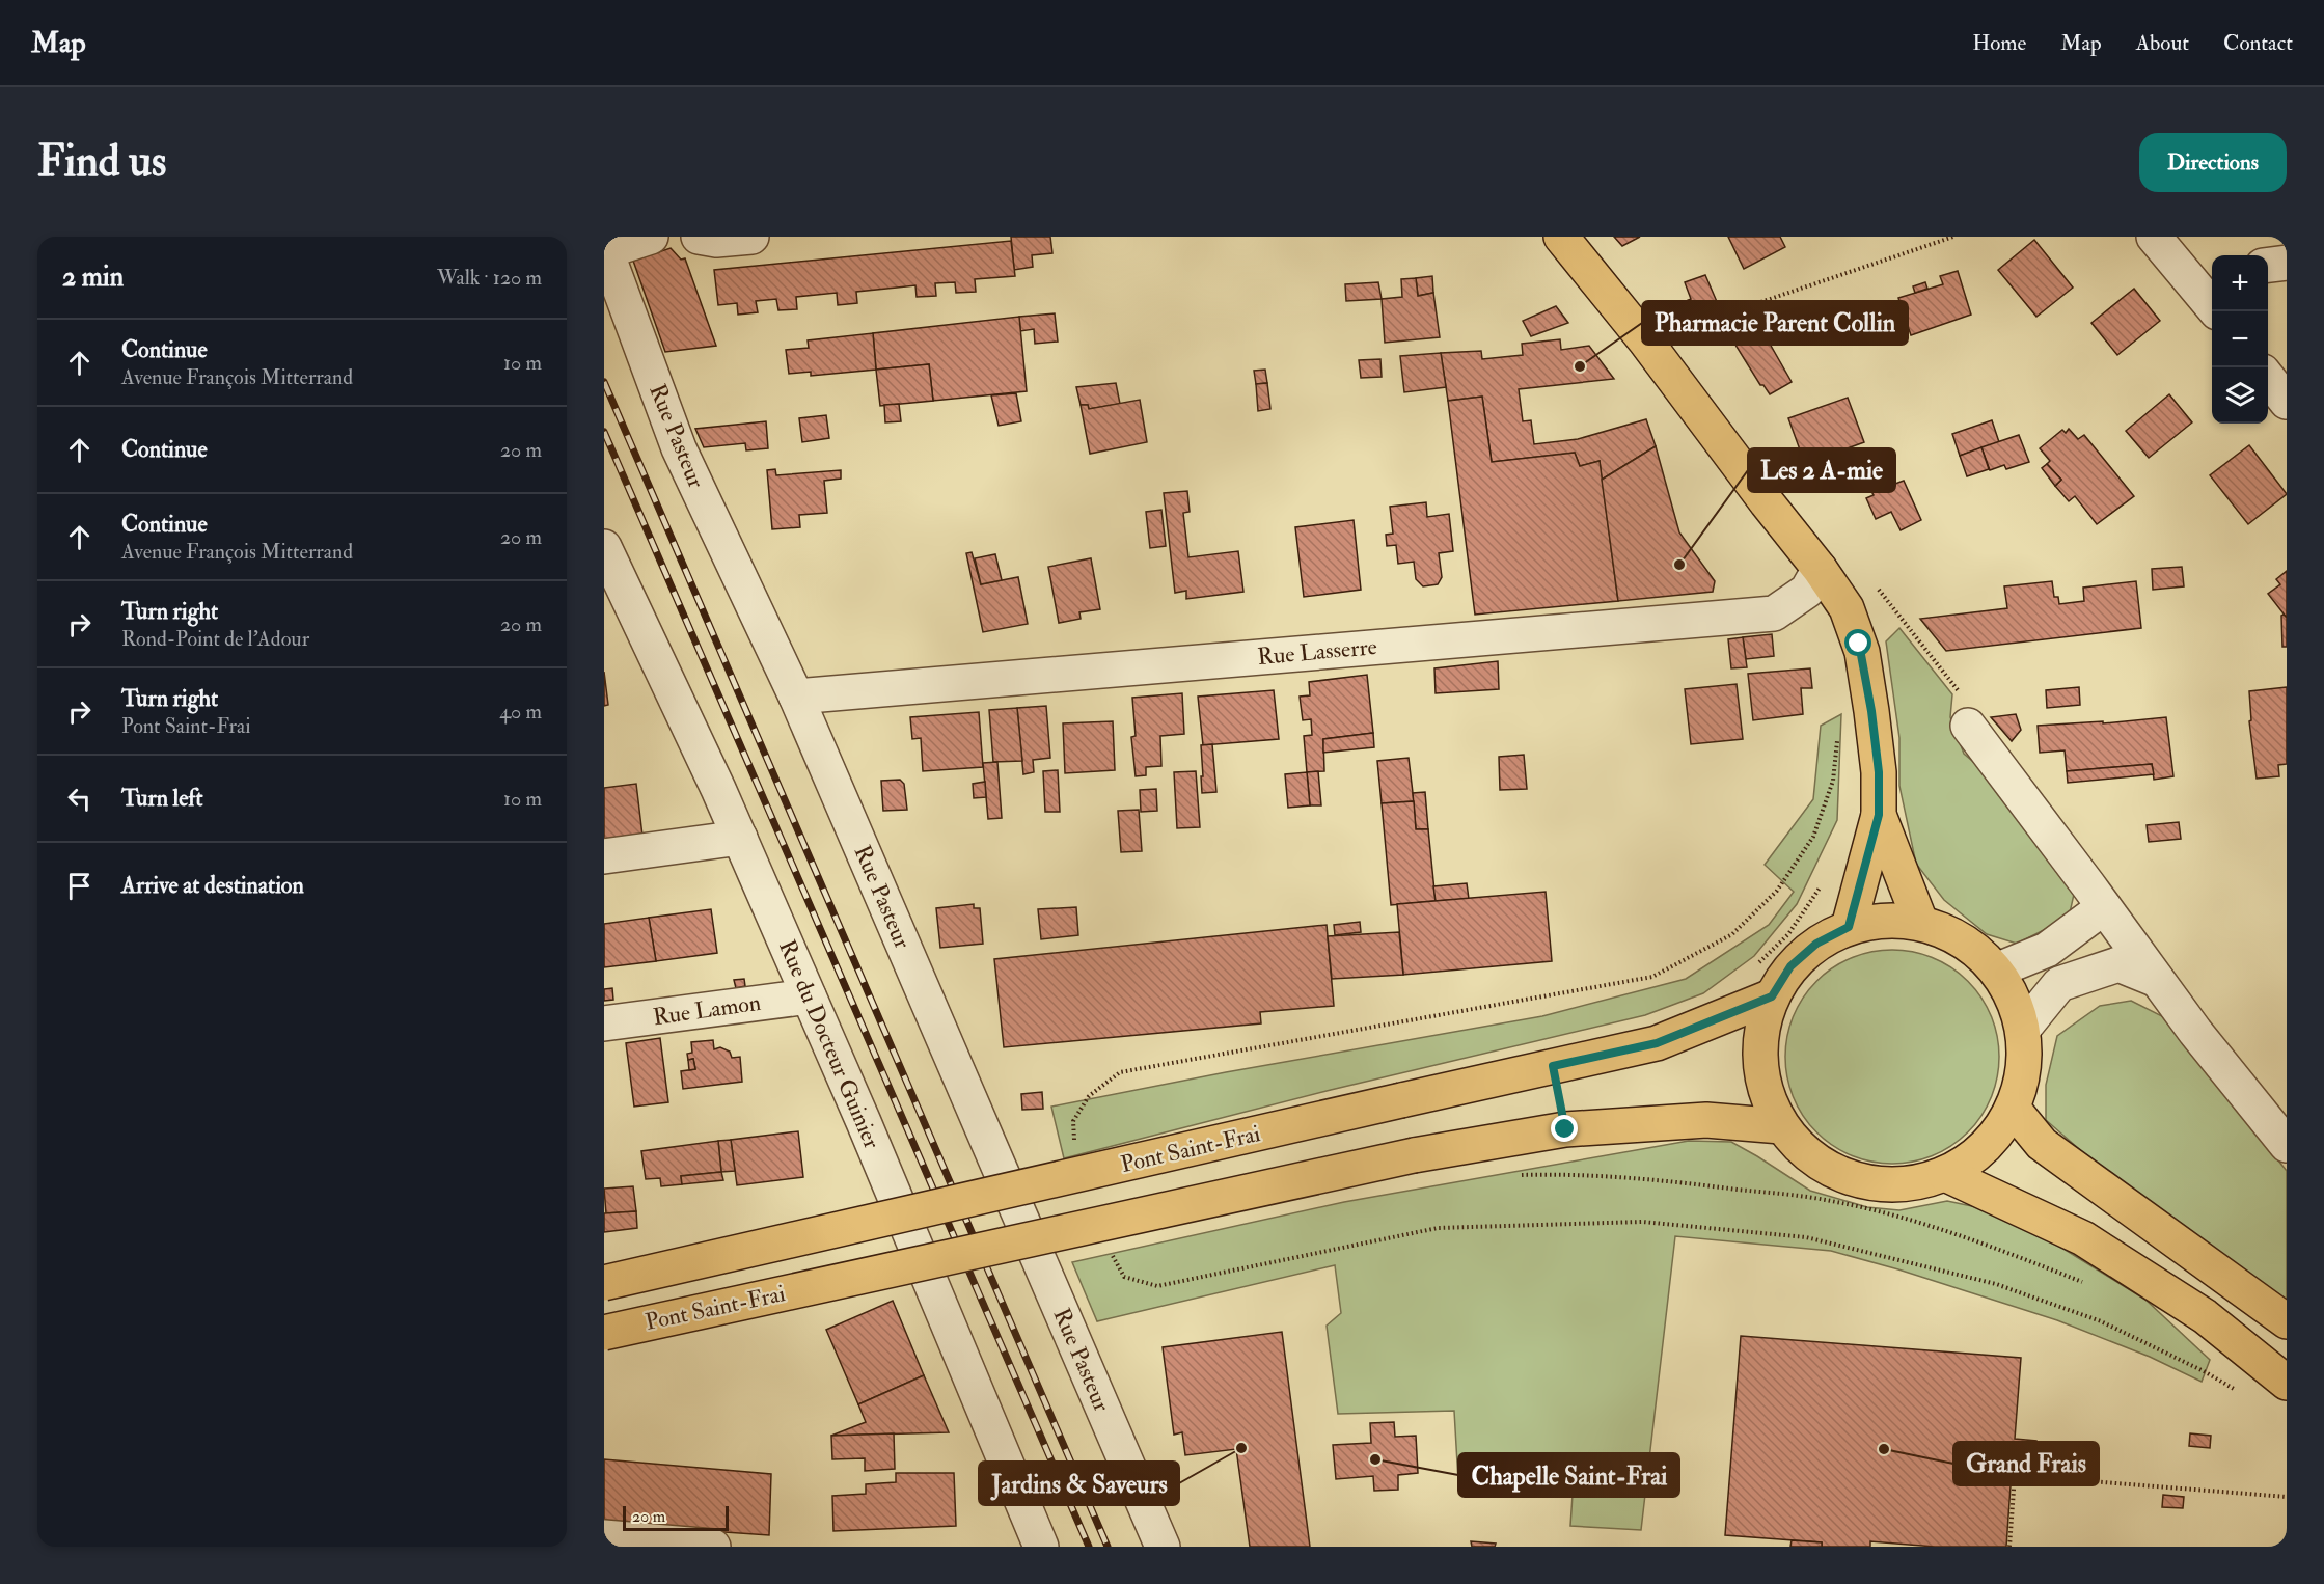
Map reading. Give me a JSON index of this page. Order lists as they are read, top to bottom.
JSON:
{
  "streets": {
    "main road": ["Pont Saint-Frai"],
    "street": [
      "Rue Pasteur",
      "Rue Lasserre",
      "Rue Lamon",
      "Rue du Docteur Guinier"
    ]
  },
  "crossings": [
    ["Rue Pasteur", "Rue Lasserre"],
    ["Rue Lamon", "Rue du Docteur Guinier"]
  ],
  "places": [
    "Pharmacie Parent Collin",
    "Les 2 A-mie",
    "Jardins & Saveurs",
    "Grand Frais",
    "Chapelle Saint-Frai"
  ],
  "scale_bar": "20 m",
  "page": {
    "header": "Map",
    "nav": [
      "Home",
      "Map",
      "About",
      "Contact"
    ],
    "buttons": "Directions",
    "title": "Find us",
    "heading": ["2 min", "Walk · 120 m"],
    "map_buttons": ["+", "−"],
    "list": [
      ["Continue", "Avenue François Mitterrand", "10 m"],
      ["Continue", "20 m"],
      ["Continue", "Avenue François Mitterrand", "20 m"],
      ["Turn right", "Rond-Point de l'Adour", "20 m"],
      ["Turn right", "Pont Saint-Frai", "40 m"],
      ["Turn left", "10 m"],
      "Arrive at destination"
    ],
    "scale": "20 m"
  }
}
